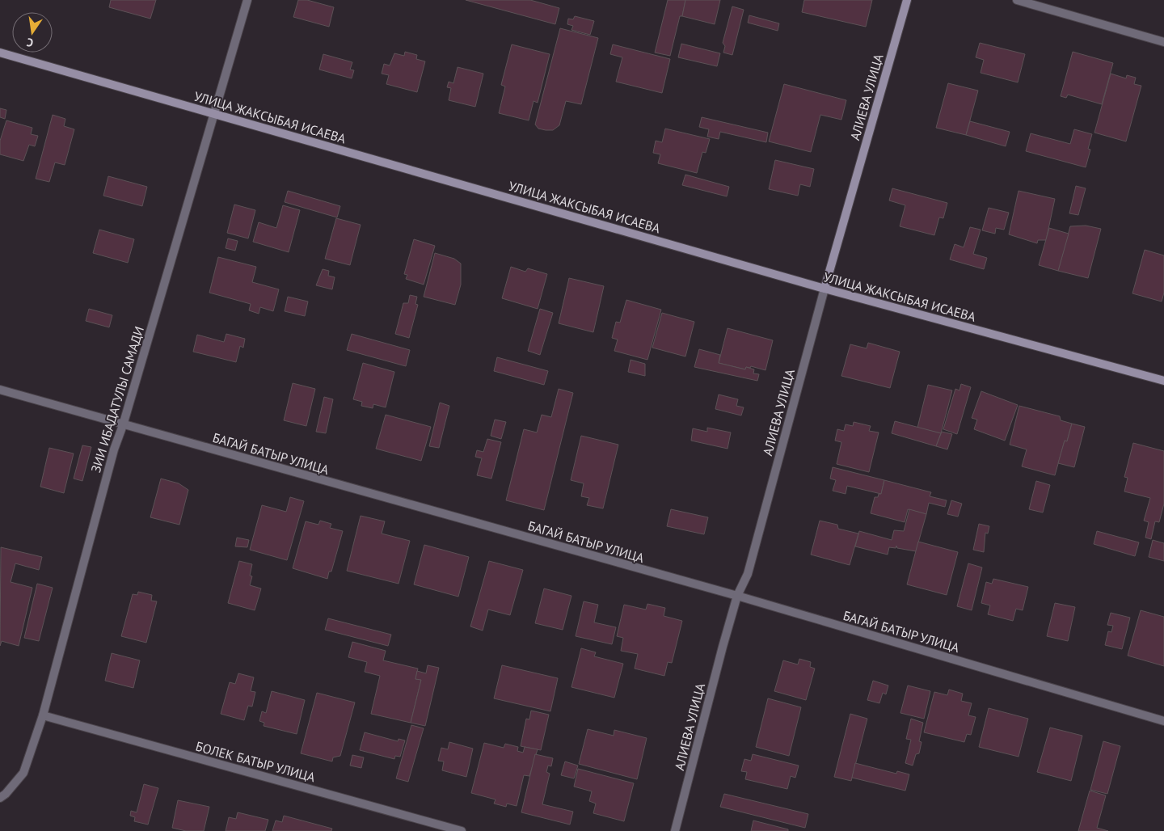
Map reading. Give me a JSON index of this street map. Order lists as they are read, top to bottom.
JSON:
{
  "streets": {
    "street": [
      "АЛИЕВА УЛИЦА",
      "УЛИЦА ЖАКСЫБАЯ ИСАЕВА",
      "ЗИИ ИБАДАТУЛЫ САМАДИ",
      "БАГАЙ БАТЫР УЛИЦА",
      "БОЛЕК БАТЫР УЛИЦА"
    ]
  },
  "crossings": [
    ["АЛИЕВА УЛИЦА", "УЛИЦА ЖАКСЫБАЯ ИСАЕВА"],
    ["АЛИЕВА УЛИЦА", "БАГАЙ БАТЫР УЛИЦА"],
    ["УЛИЦА ЖАКСЫБАЯ ИСАЕВА", "ЗИИ ИБАДАТУЛЫ САМАДИ"],
    ["ЗИИ ИБАДАТУЛЫ САМАДИ", "БАГАЙ БАТЫР УЛИЦА"],
    ["ЗИИ ИБАДАТУЛЫ САМАДИ", "БОЛЕК БАТЫР УЛИЦА"]
  ],
  "north": "bottom"
}
